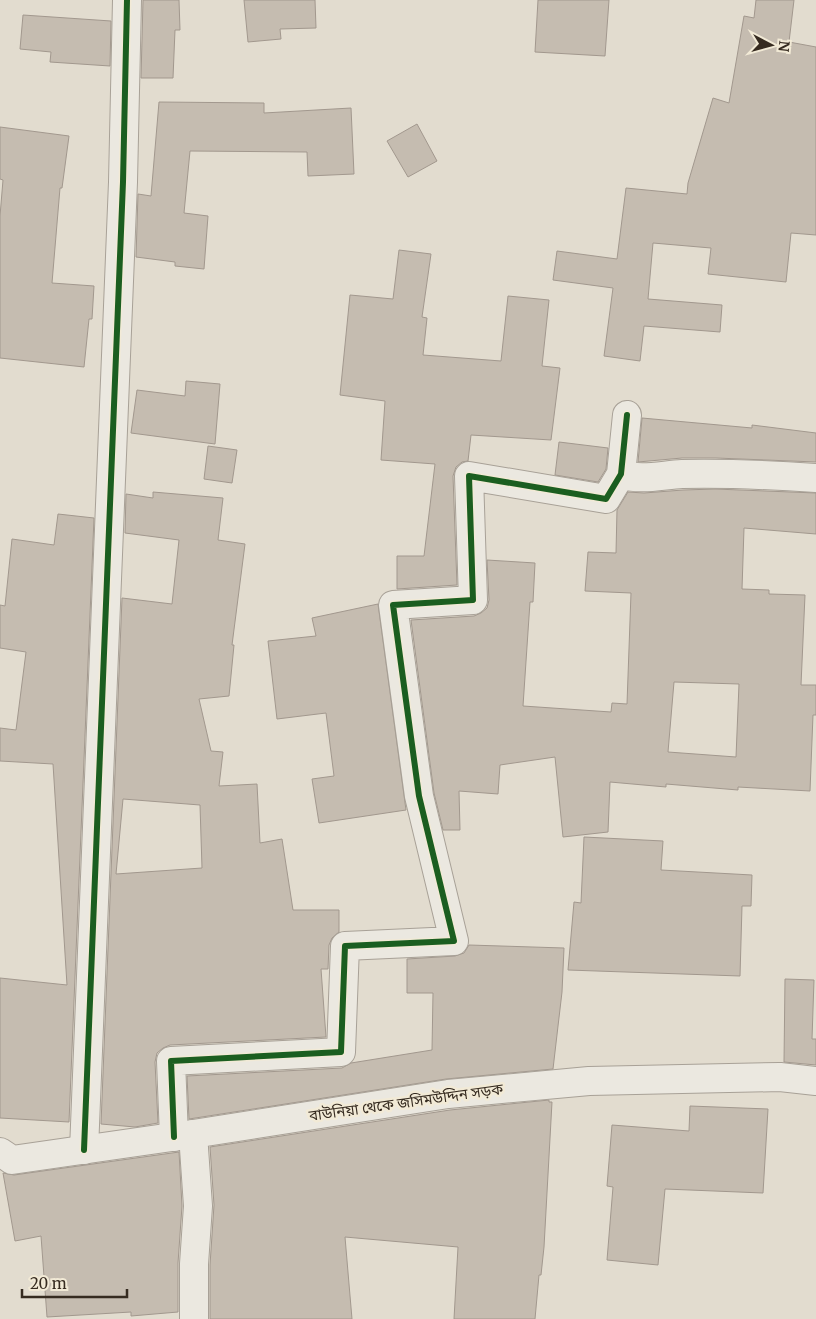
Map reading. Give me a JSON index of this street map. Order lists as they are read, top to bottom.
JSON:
{
  "streets": {
    "street": ["বাউনিয়া থেকে জসিমউদ্দিন সড়ক"]
  },
  "scale_bar": "20 m",
  "north": "right"
}
